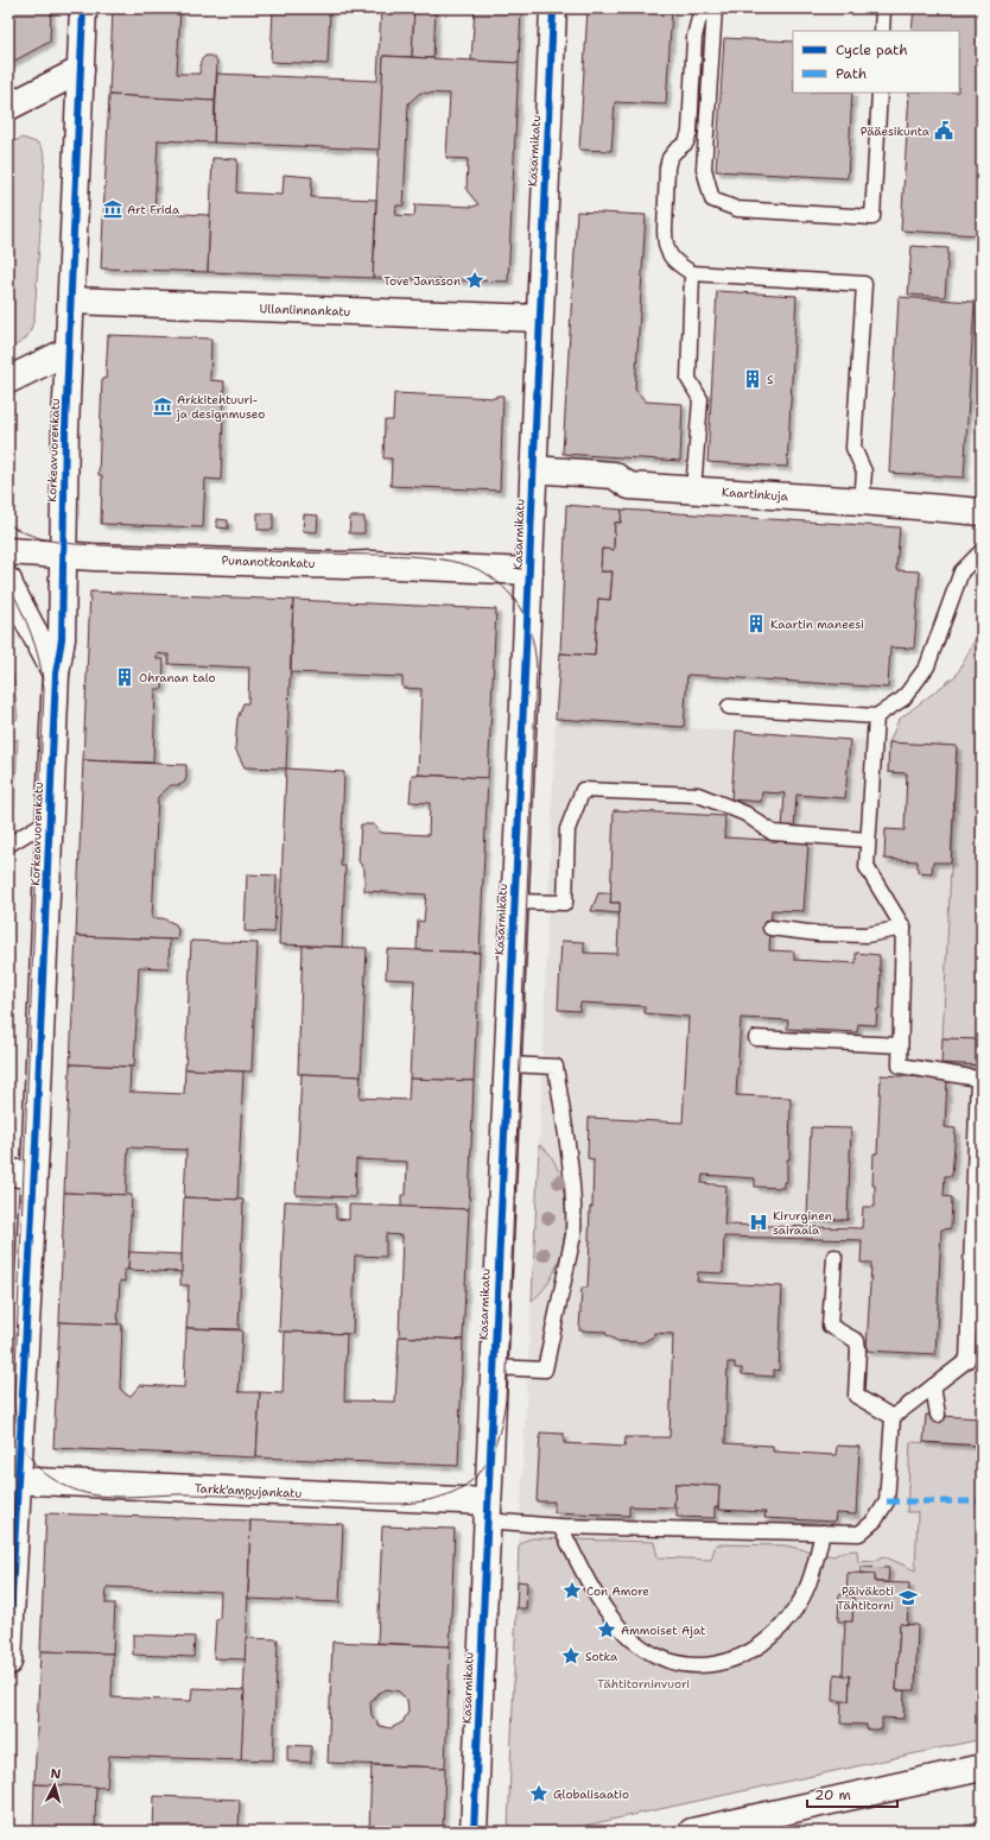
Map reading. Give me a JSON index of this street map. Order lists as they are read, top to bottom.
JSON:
{
  "streets": {
    "street": [
      "Kasarmikatu",
      "Ullanlinnankatu",
      "Korkeavuorenkatu",
      "Kaartinkuja",
      "Punanotkonkatu",
      "Tarkk'ampujankatu"
    ]
  },
  "crossings": [
    ["Kasarmikatu", "Ullanlinnankatu"],
    ["Kasarmikatu", "Kaartinkuja"],
    ["Kasarmikatu", "Punanotkonkatu"],
    ["Kasarmikatu", "Tarkk'ampujankatu"],
    ["Ullanlinnankatu", "Korkeavuorenkatu"],
    ["Korkeavuorenkatu", "Punanotkonkatu"],
    ["Korkeavuorenkatu", "Tarkk'ampujankatu"]
  ],
  "parks": ["Tähtitorninvuori"],
  "places": {
    "public building": ["Pääesikunta"],
    "museum": ["Art Frida", "Arkkitehtuuri- ja designmuseo"],
    "place": [
      "Tove Jansson",
      "Con Amore",
      "Ammoiset Ajat",
      "Sotka",
      "Globalisaatio"
    ],
    "building": ["S", "Kaartin maneesi", "Ohranan talo"],
    "hospital": ["Kirurginen sairaala"],
    "school or university": ["Päiväkoti Tähtitorni"]
  },
  "legend": ["Cycle path", "Path"],
  "scale_bar": "20 m",
  "north": "top"
}
